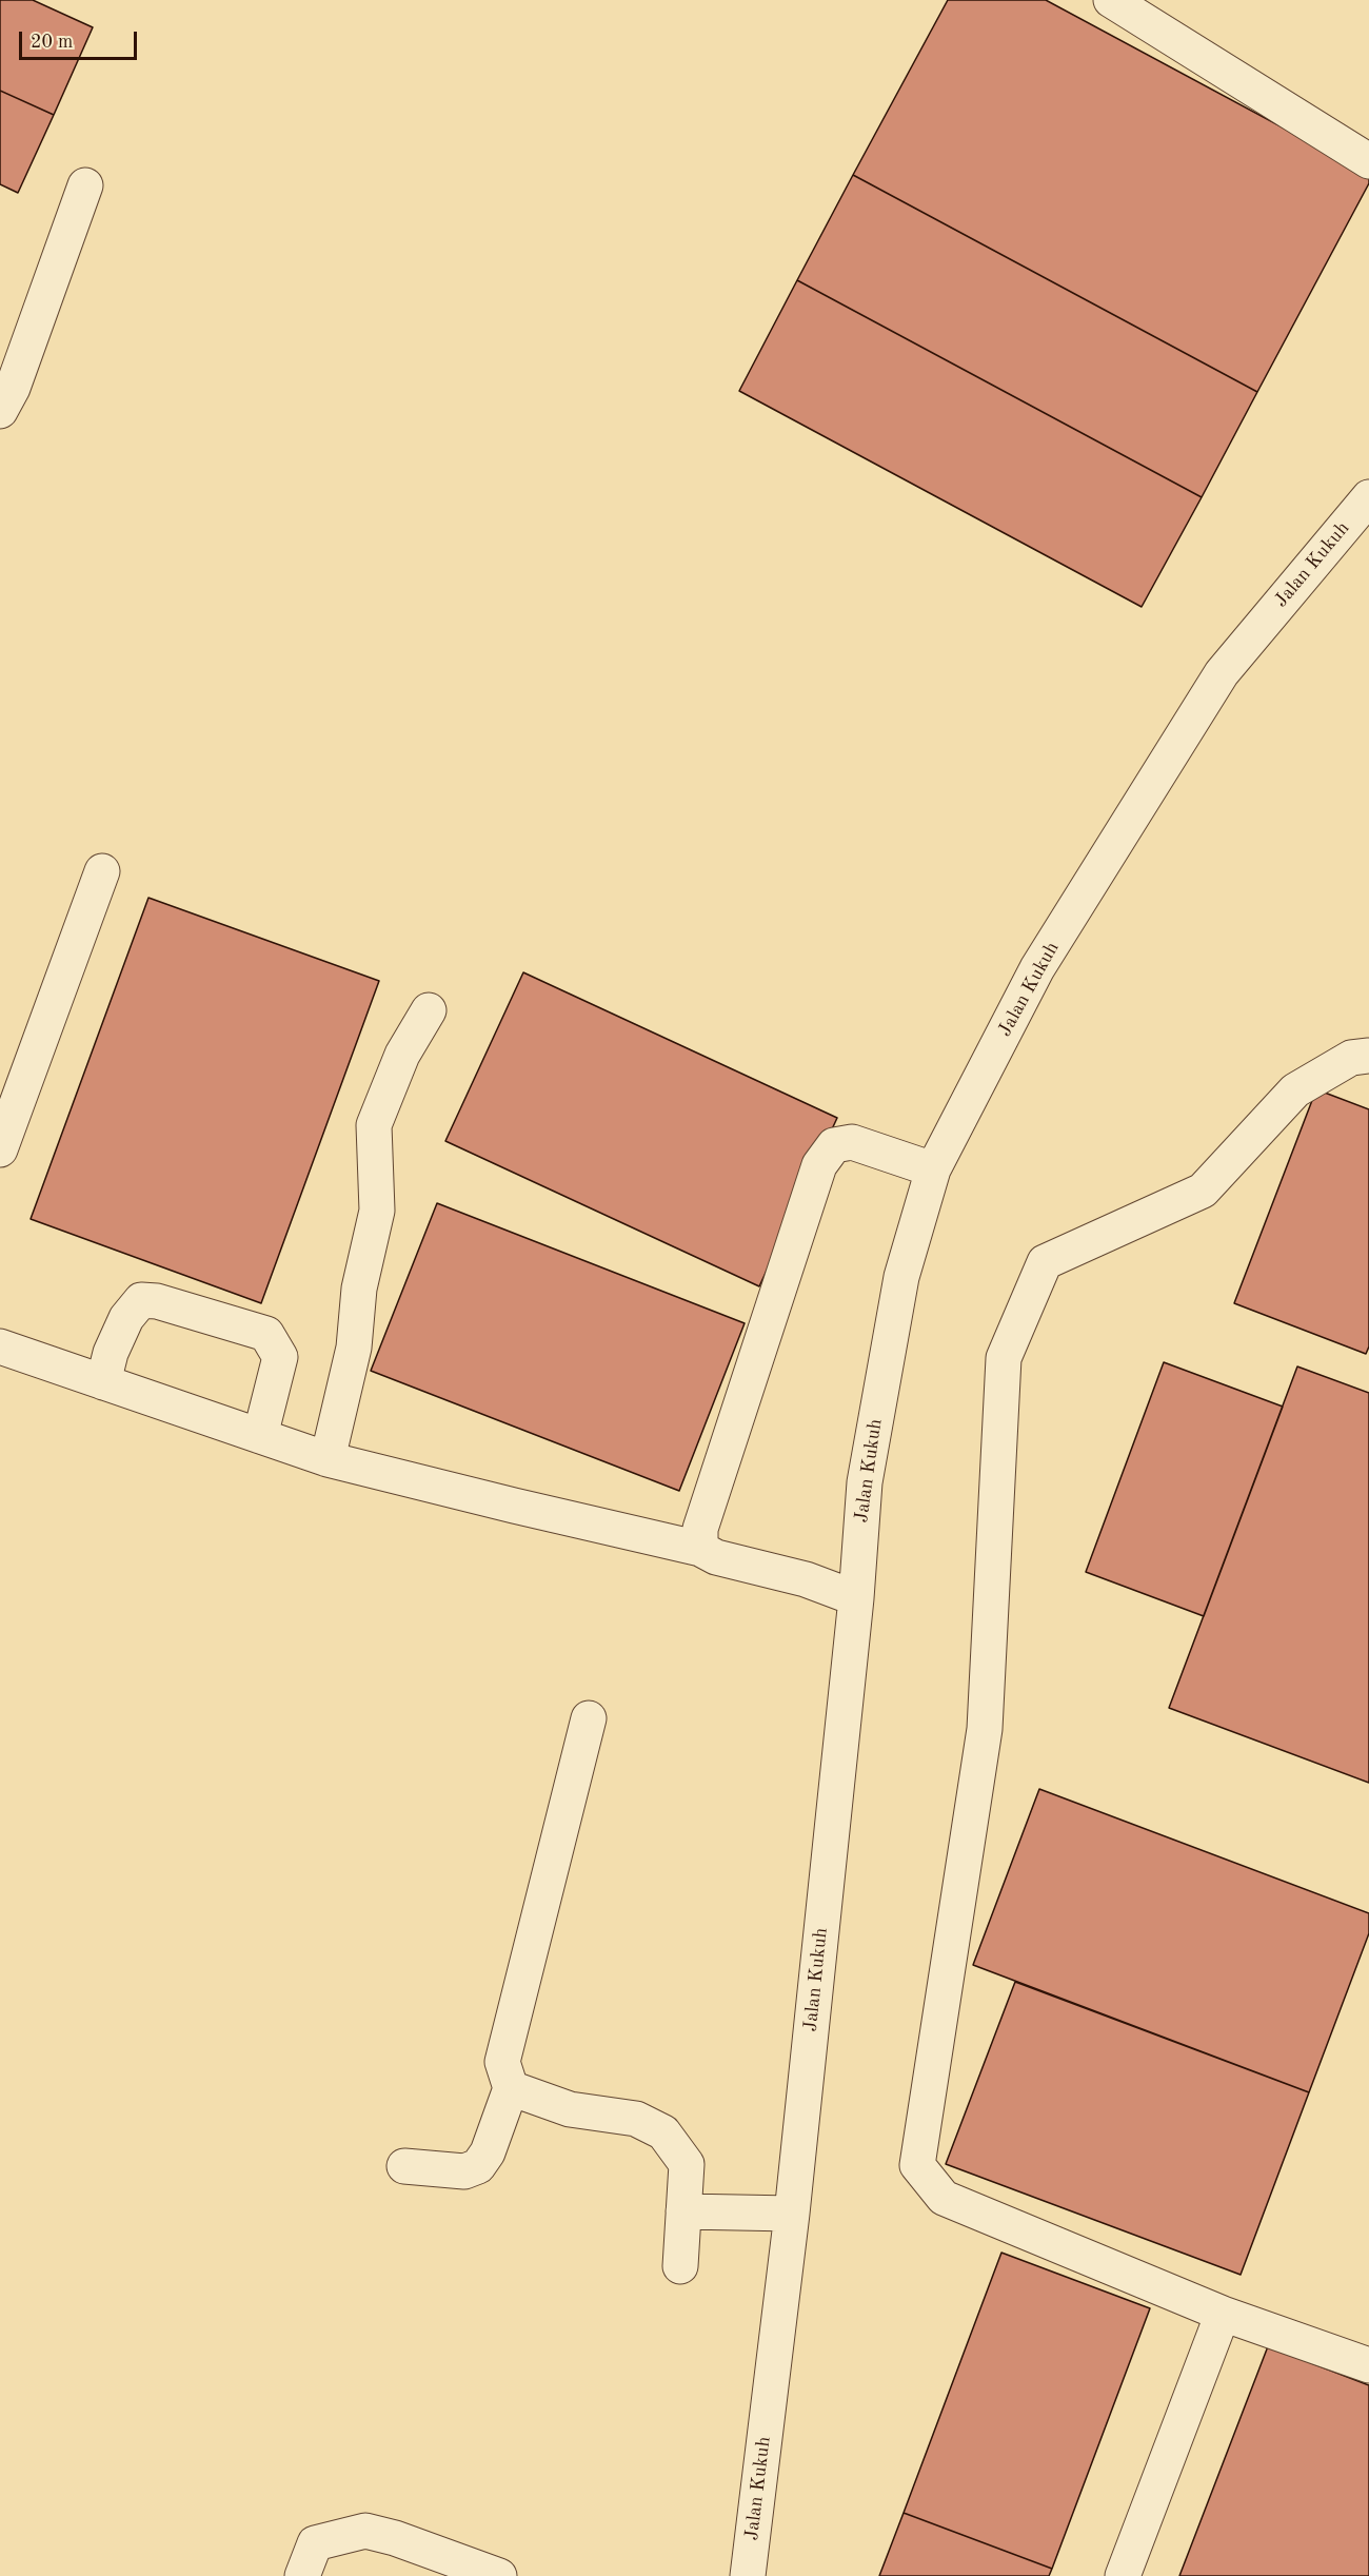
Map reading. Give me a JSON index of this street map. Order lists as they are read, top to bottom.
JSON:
{
  "streets": {
    "street": ["Jalan Kukuh"]
  },
  "scale_bar": "20 m"
}
